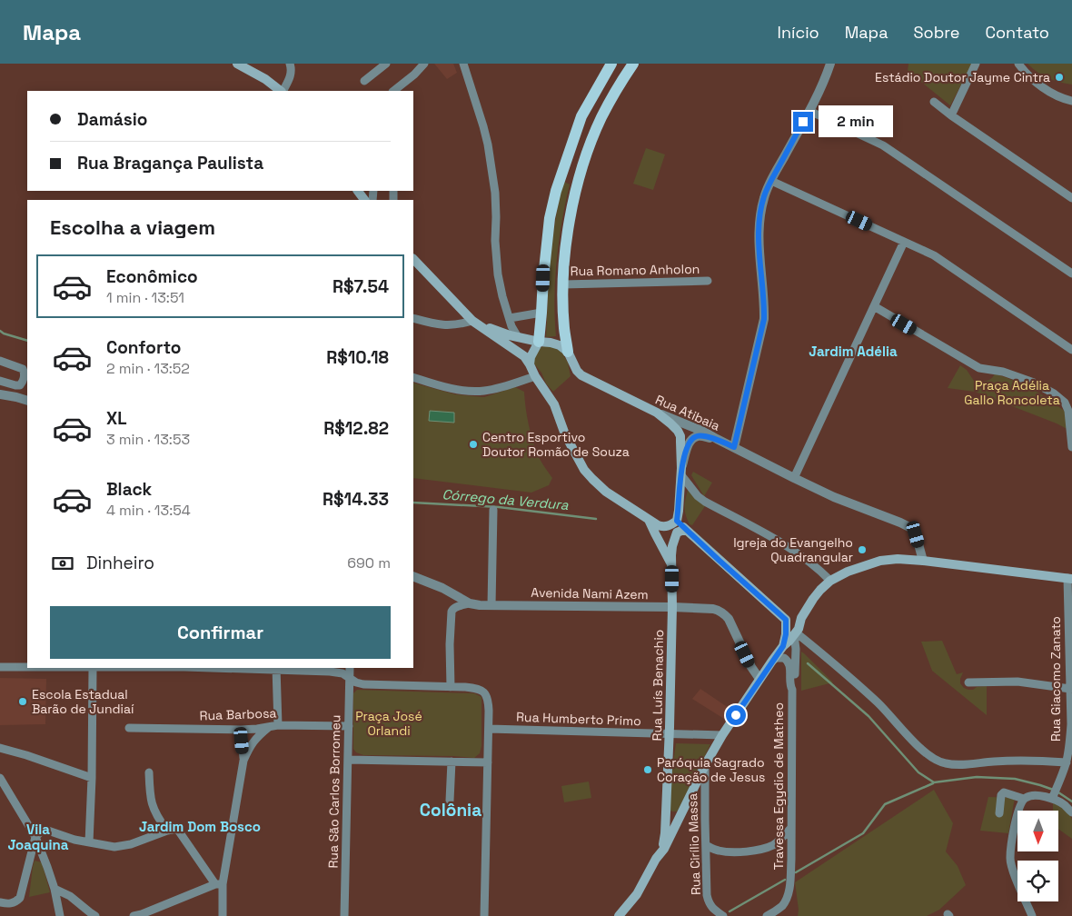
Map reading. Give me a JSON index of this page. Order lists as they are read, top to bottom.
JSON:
{
  "streets": {
    "main road": ["Rua Atibaia", "Rua Luís Benachio"],
    "street": [
      "Rua Romano Anholon",
      "Avenida Nami Azem",
      "Rua Giacomo Zanato",
      "Rua Barbosa",
      "Rua Humberto Primo",
      "Travessa Egydio de Matheo",
      "Rua São Carlos Borromeu",
      "Rua Cirílio Massa"
    ]
  },
  "crossings": [
    ["Avenida Nami Azem", "Rua Luís Benachio"],
    ["Rua Luís Benachio", "Rua Humberto Primo"],
    ["Rua Barbosa", "Rua São Carlos Borromeu"]
  ],
  "districts": [
    "Jardim Adélia",
    "Colônia",
    "Jardim Dom Bosco",
    "Vila Joaquina"
  ],
  "water": ["Córrego da Verdura"],
  "parks": ["Praça Adélia Gallo Roncoleta", "Praça José Orlandi"],
  "places": [
    "Estádio Doutor Jayme Cintra",
    "Centro Esportivo Doutor Romão de Souza",
    "Igreja do Evangelho Quadrangular",
    "Escola Estadual Barão de Jundiaí",
    "Paróquia Sagrado Coração de Jesus"
  ],
  "north": "bottom",
  "page": {
    "header": "Mapa",
    "nav": [
      "Início",
      "Mapa",
      "Sobre",
      "Contato"
    ],
    "banner": ["Damásio", "Rua Bragança Paulista"],
    "bubble": "2 min",
    "heading": "Escolha a viagem",
    "list": [
      {
        "name": "Econômico",
        "note": "1 min · 13:51",
        "value": "R$7.54"
      },
      {
        "name": "Conforto",
        "note": "2 min · 13:52",
        "value": "R$10.18"
      },
      {
        "name": "XL",
        "note": "3 min · 13:53",
        "value": "R$12.82"
      },
      {
        "name": "Black",
        "note": "4 min · 13:54",
        "value": "R$14.33"
      }
    ],
    "pay": ["Dinheiro", "690 m"],
    "buttons": "Confirmar"
  }
}
